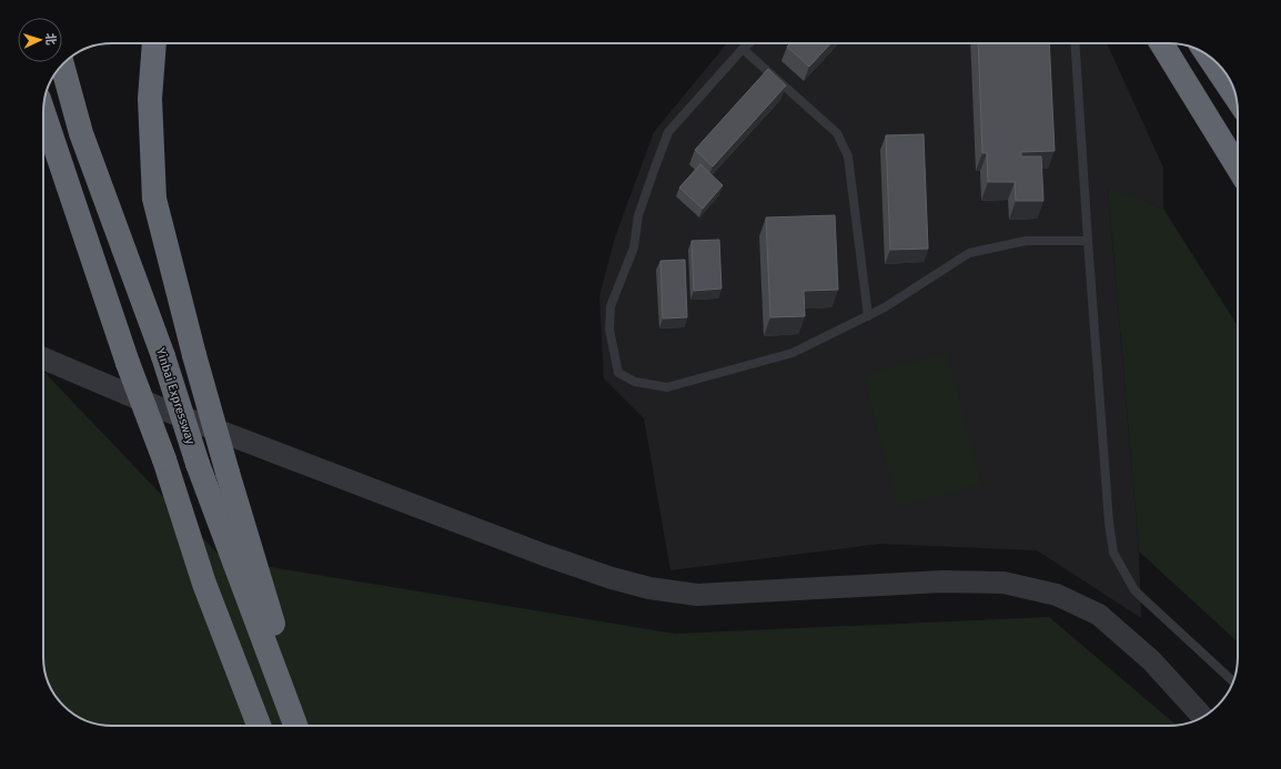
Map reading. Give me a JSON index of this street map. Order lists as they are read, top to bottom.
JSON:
{
  "streets": {
    "highway": ["Yinbai Expressway"]
  },
  "north": "right"
}
